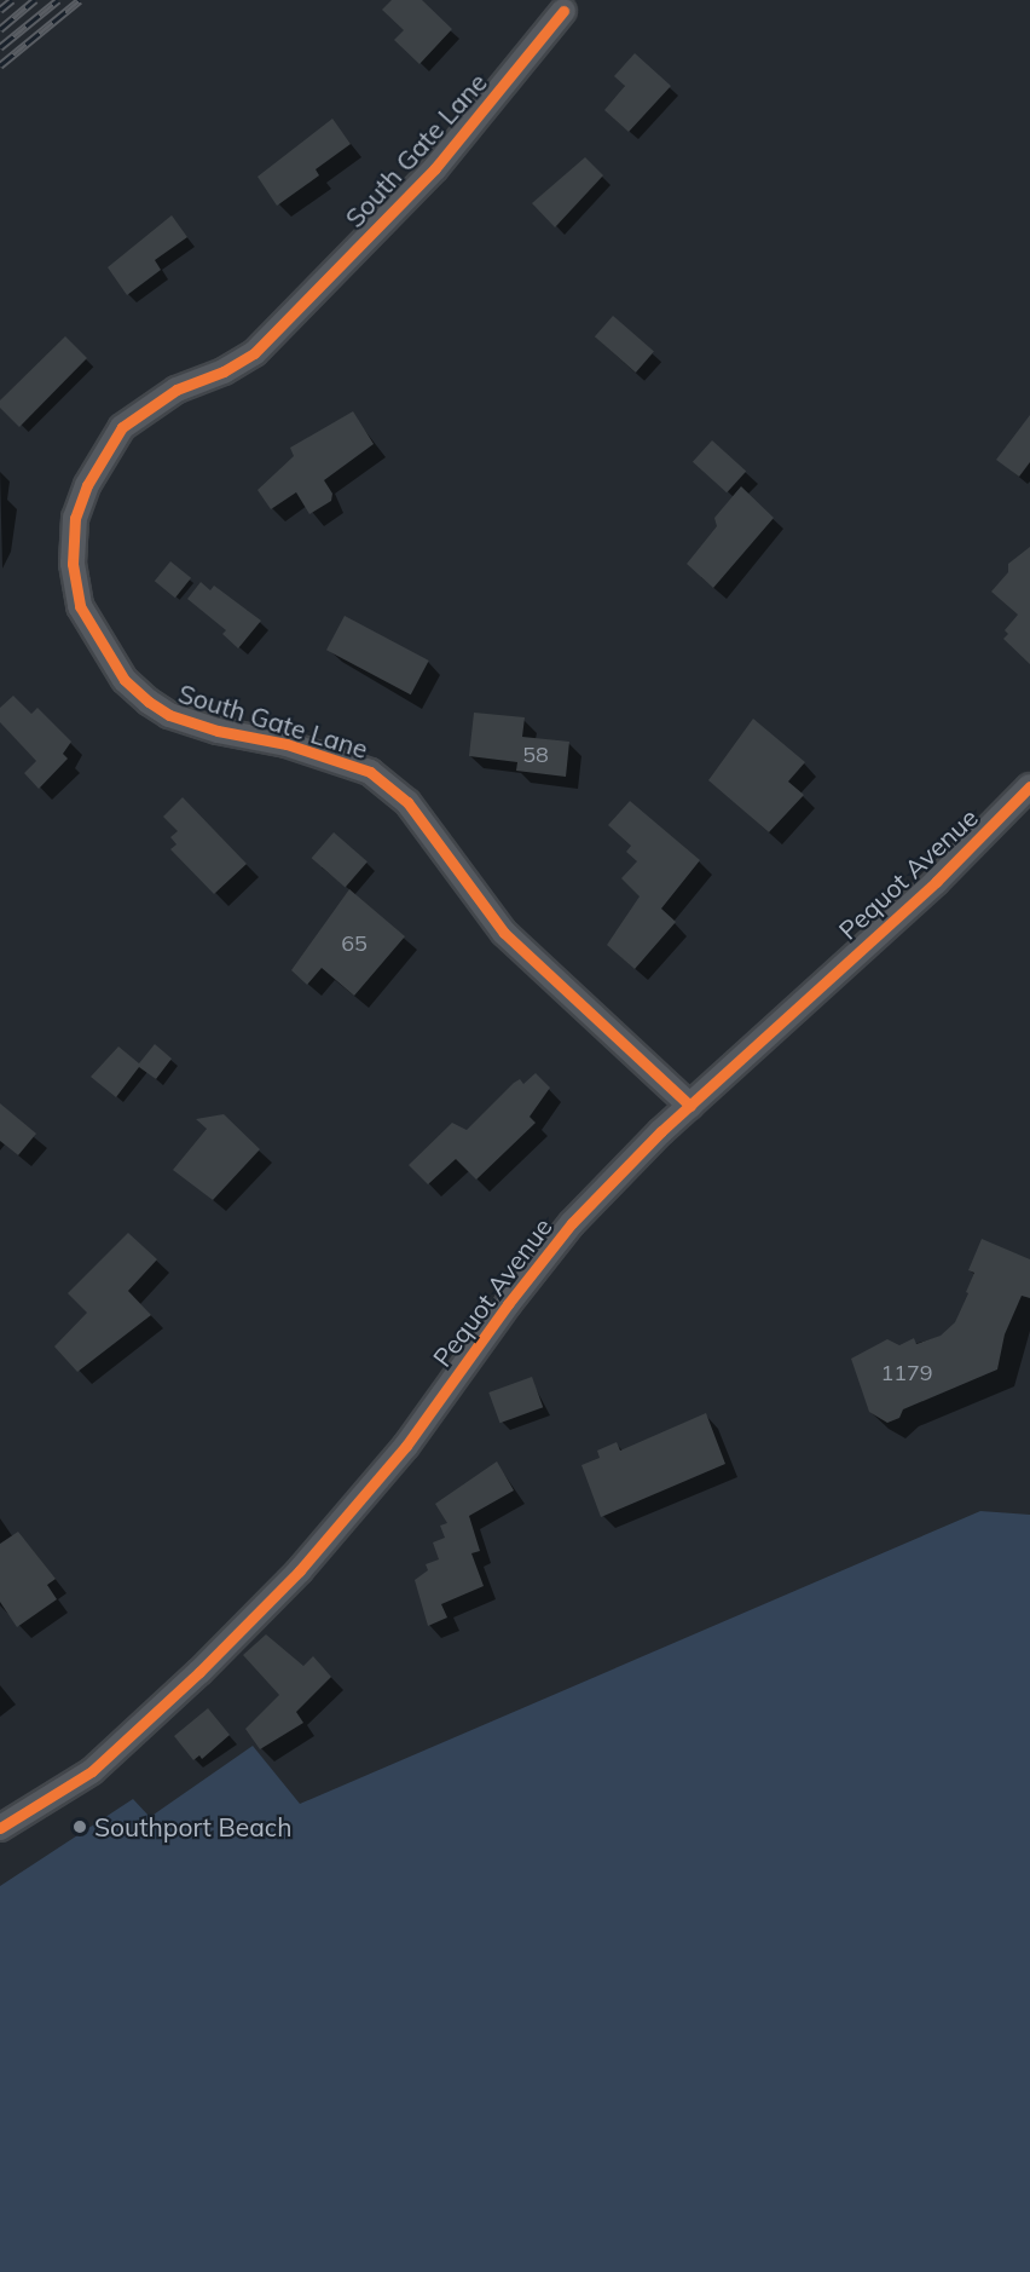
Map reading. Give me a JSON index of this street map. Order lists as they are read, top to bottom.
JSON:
{
  "streets": {
    "street": ["South Gate Lane", "Pequot Avenue"]
  },
  "crossings": [
    ["South Gate Lane", "Pequot Avenue"]
  ],
  "places": ["Southport Beach"],
  "house_numbers": ["58", "65", "1179"]
}
